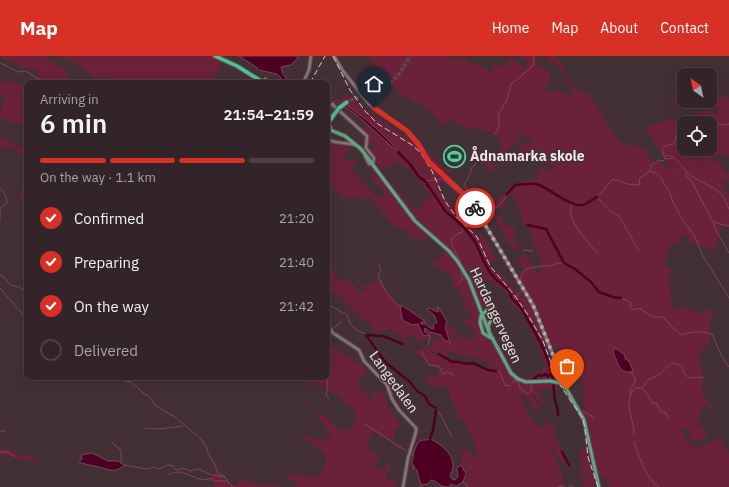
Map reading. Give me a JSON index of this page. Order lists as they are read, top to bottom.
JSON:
{
  "streets": {
    "highway": ["Hardangervegen"],
    "main road": ["Langedalen"]
  },
  "places": {
    "sports": ["Ådnamarka skole"]
  },
  "north": "top left",
  "page": {
    "header": "Map",
    "nav": [
      "Home",
      "Map",
      "About",
      "Contact"
    ],
    "heading": ["6 min", "Arriving in", "21:54–21:59"],
    "bar": "On the way · 1.1 km",
    "list": [
      ["Confirmed", "21:20"],
      ["Preparing", "21:40"],
      ["On the way", "21:42"],
      "Delivered"
    ]
  }
}
